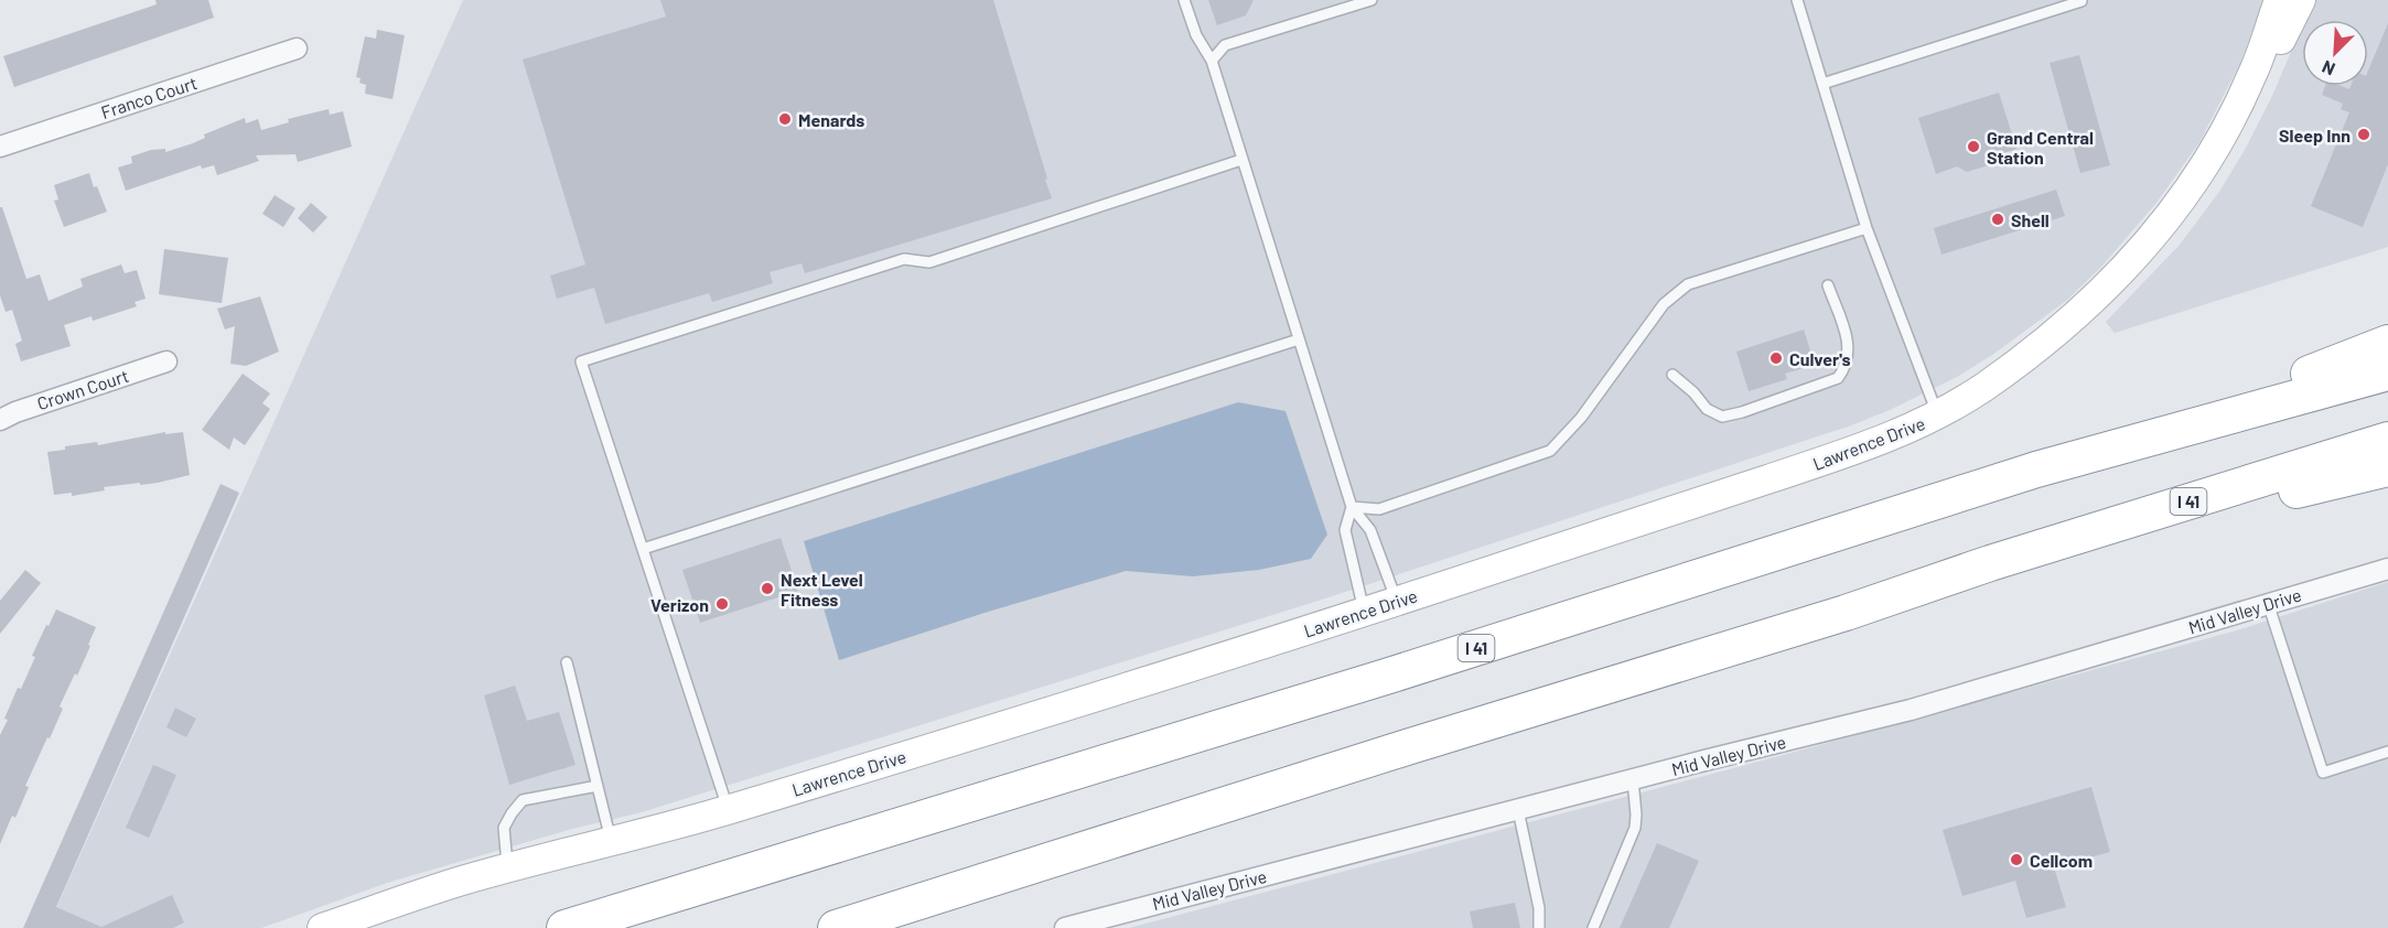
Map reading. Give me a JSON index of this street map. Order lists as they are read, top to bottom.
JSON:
{
  "streets": {
    "highway": ["I 41"],
    "main road": ["Lawrence Drive"],
    "street": ["Franco Court", "Crown Court", "Mid Valley Drive"]
  },
  "places": [
    "Menards",
    "Sleep Inn",
    "Grand Central Station",
    "Shell",
    "Culver's",
    "Next Level Fitness",
    "Verizon",
    "Cellcom"
  ],
  "north": "bottom left"
}
